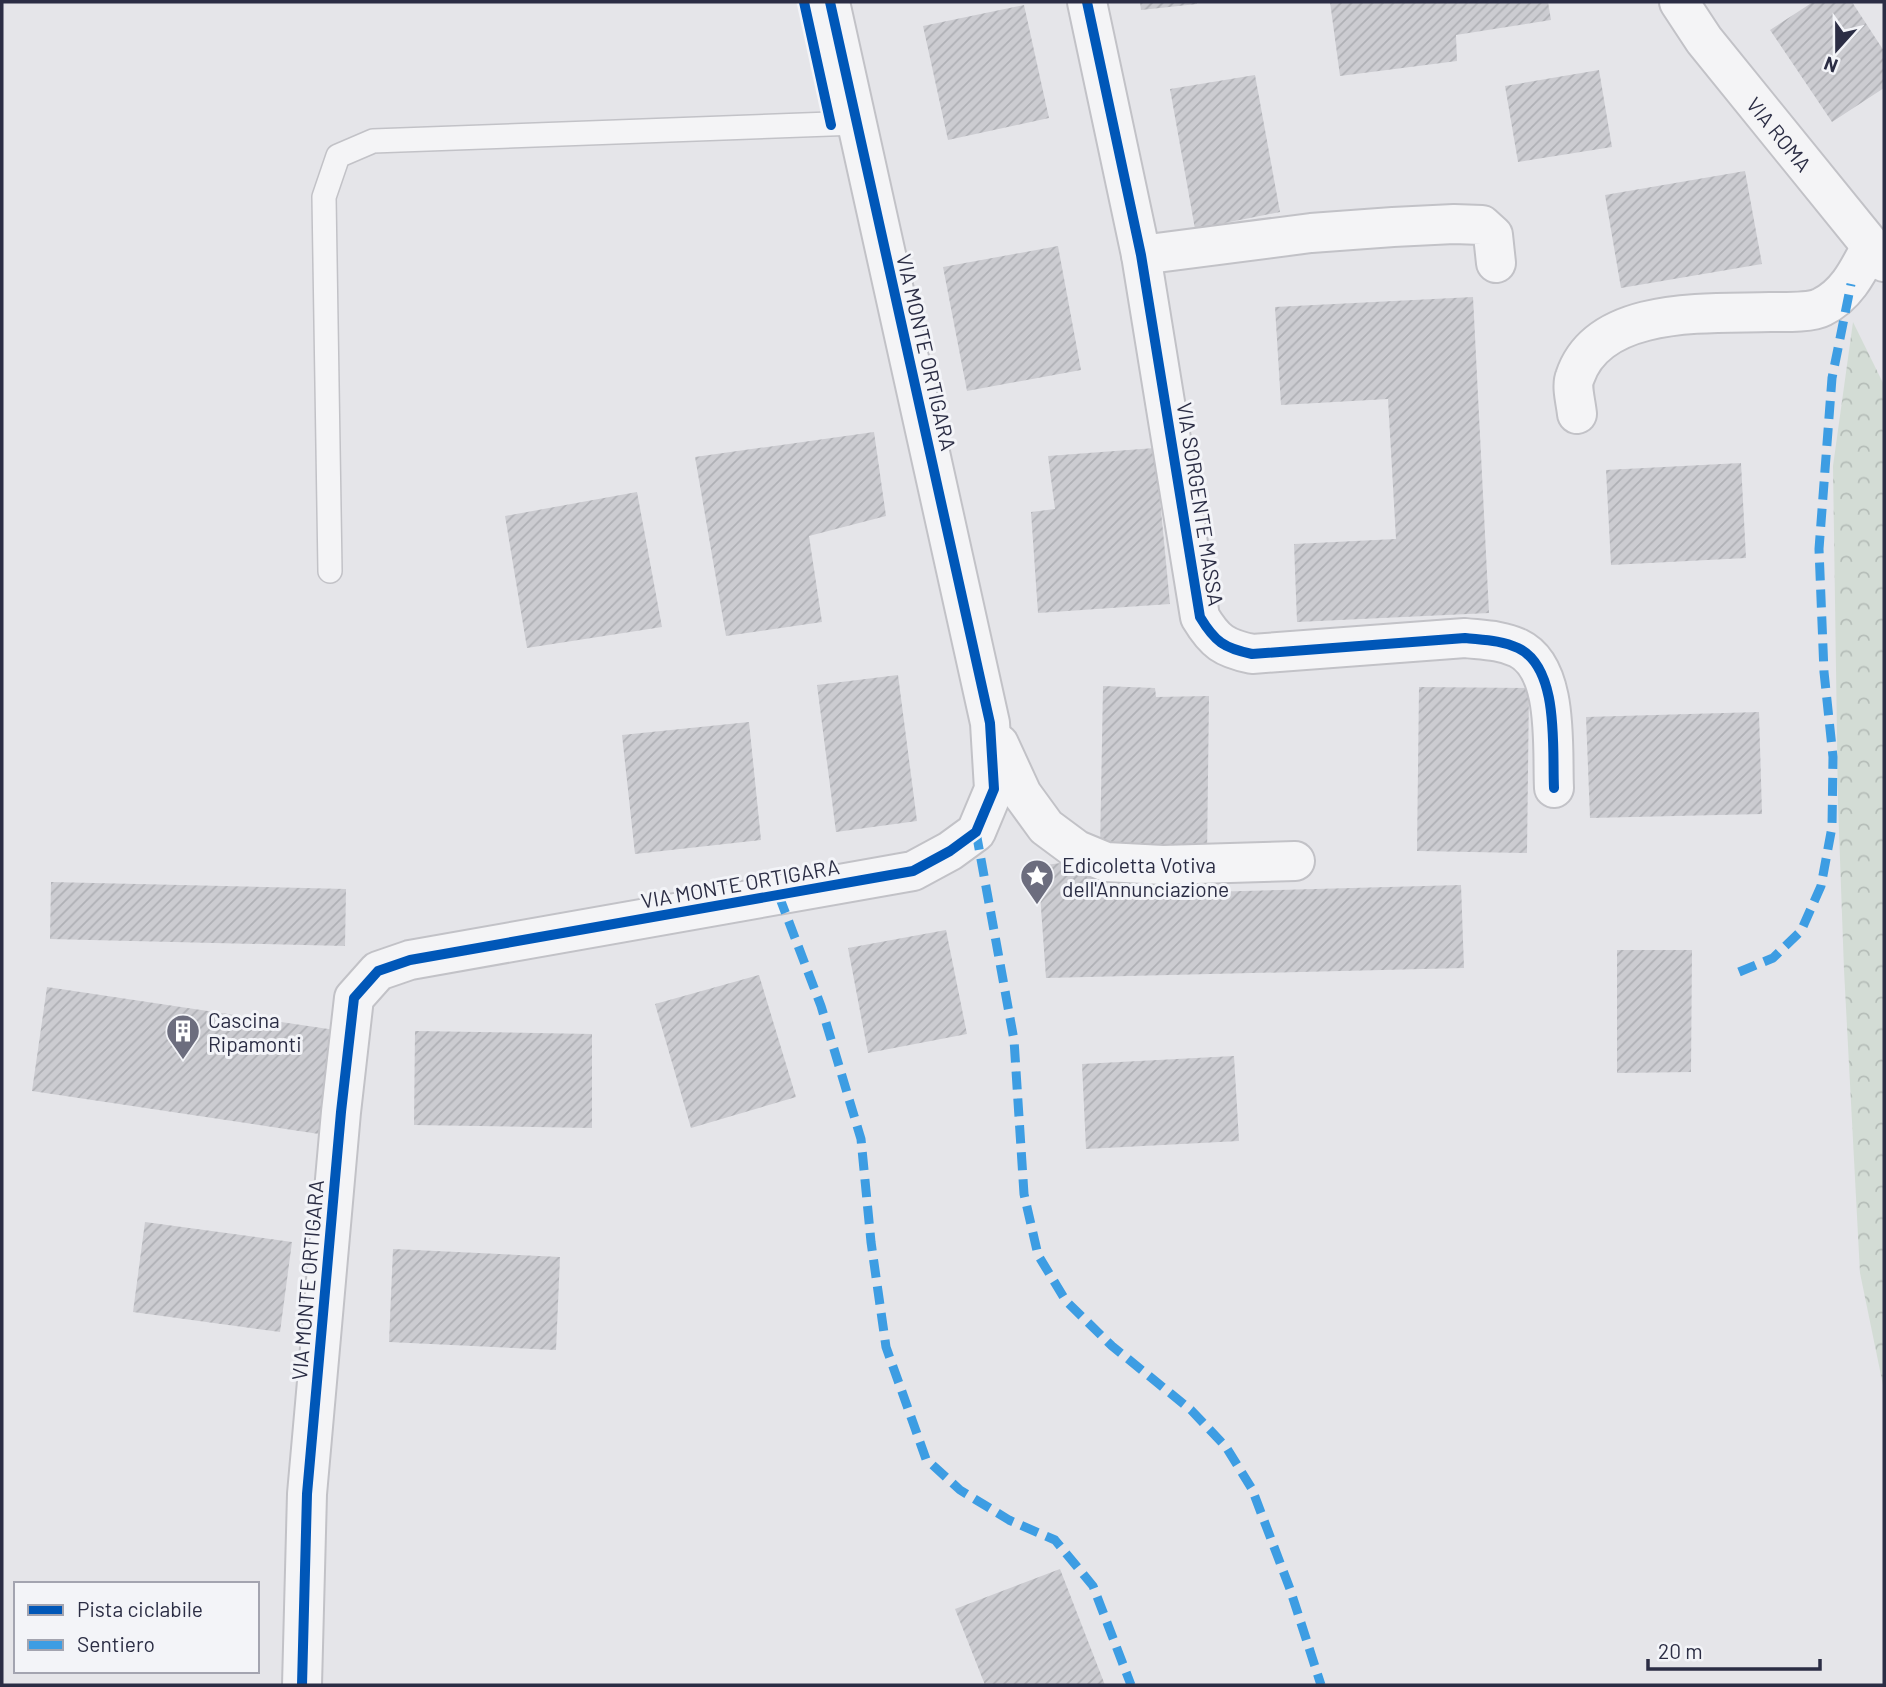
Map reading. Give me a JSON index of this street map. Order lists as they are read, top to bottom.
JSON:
{
  "streets": {
    "street": ["VIA ROMA", "VIA MONTE ORTIGARA", "VIA SORGENTE MASSA"]
  },
  "places": {
    "place": ["Edicoletta Votiva dell'Annunciazione"],
    "building": ["Cascina Ripamonti"]
  },
  "legend": ["Pista ciclabile", "Sentiero"],
  "scale_bar": "20 m",
  "north": "bottom"
}
